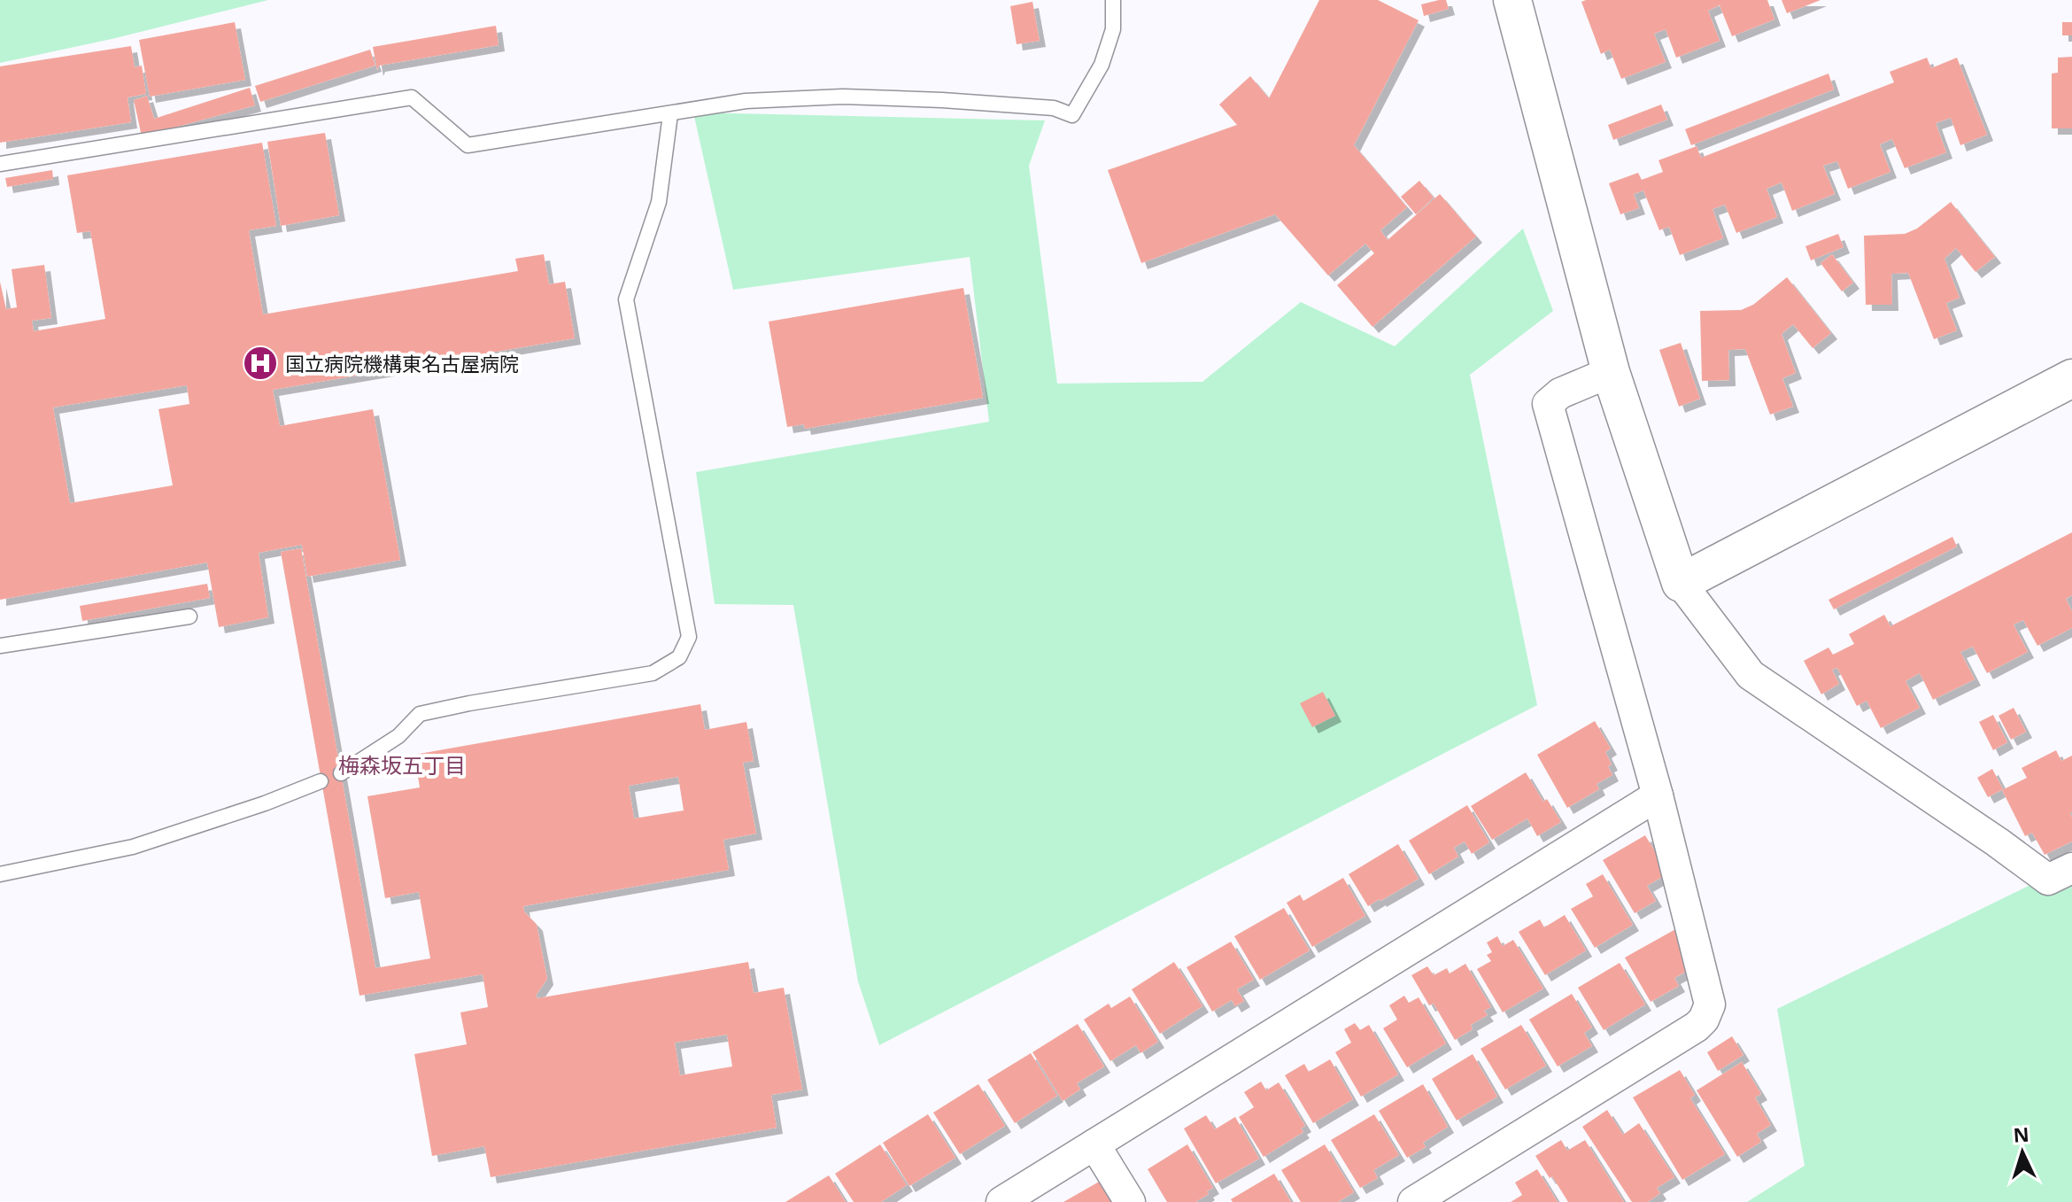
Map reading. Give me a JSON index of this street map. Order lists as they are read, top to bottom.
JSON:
{
  "districts": ["梅森坂五丁目"],
  "places": {
    "hospital": ["国立病院機構東名古屋病院"]
  },
  "north": "top"
}
